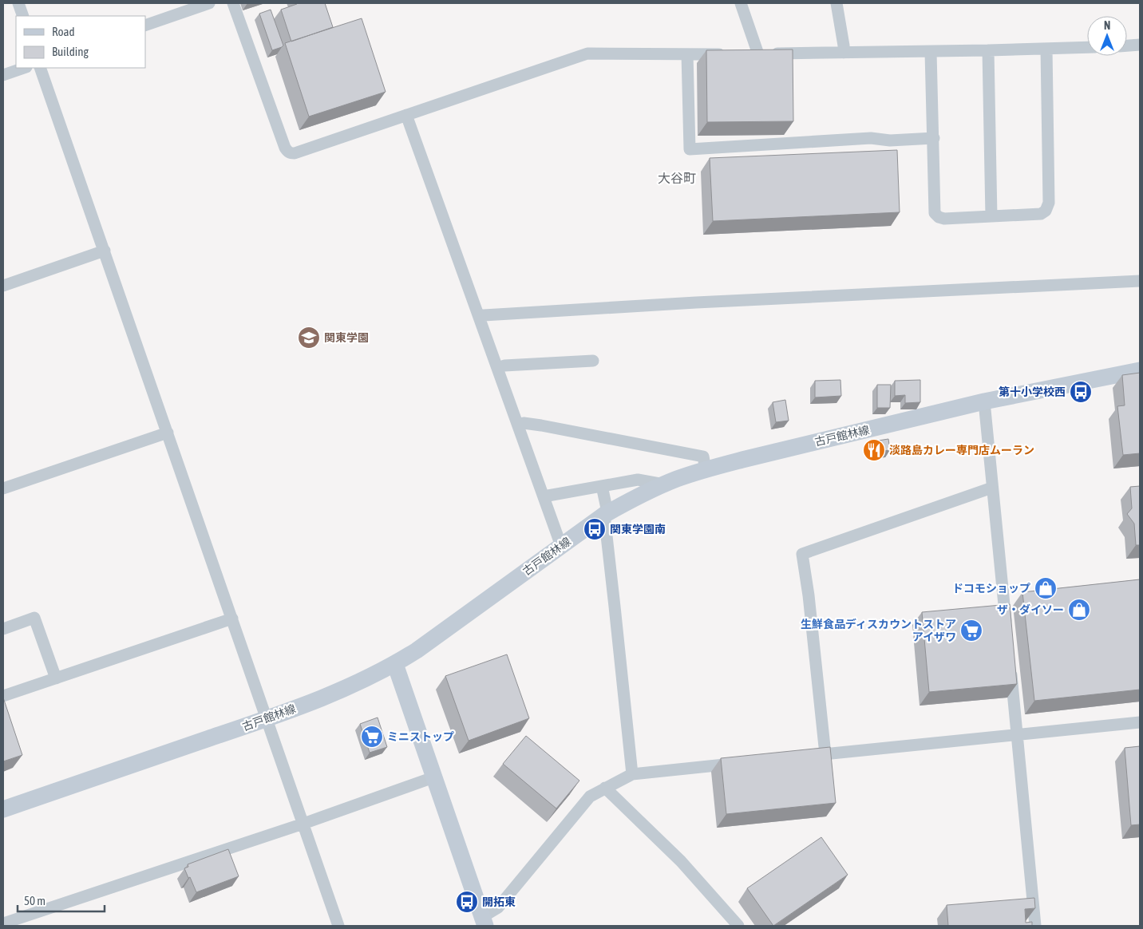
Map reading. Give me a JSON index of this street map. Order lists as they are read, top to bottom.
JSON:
{
  "streets": {
    "main road": ["古戸館林線"]
  },
  "districts": ["大谷町"],
  "places": {
    "school or university": ["関東学園"],
    "bus stop": ["第十小学校西", "関東学園南", "開拓東"],
    "restaurant": ["淡路島カレー専門店ムーラン"],
    "shop": ["ドコモショップ", "ザ・ダイソー"],
    "supermarket": ["生鮮食品ディスカウントストア アイザワ", "ミニストップ"]
  },
  "legend": ["Road", "Building"],
  "scale_bar": "50 m",
  "north": "top"
}
